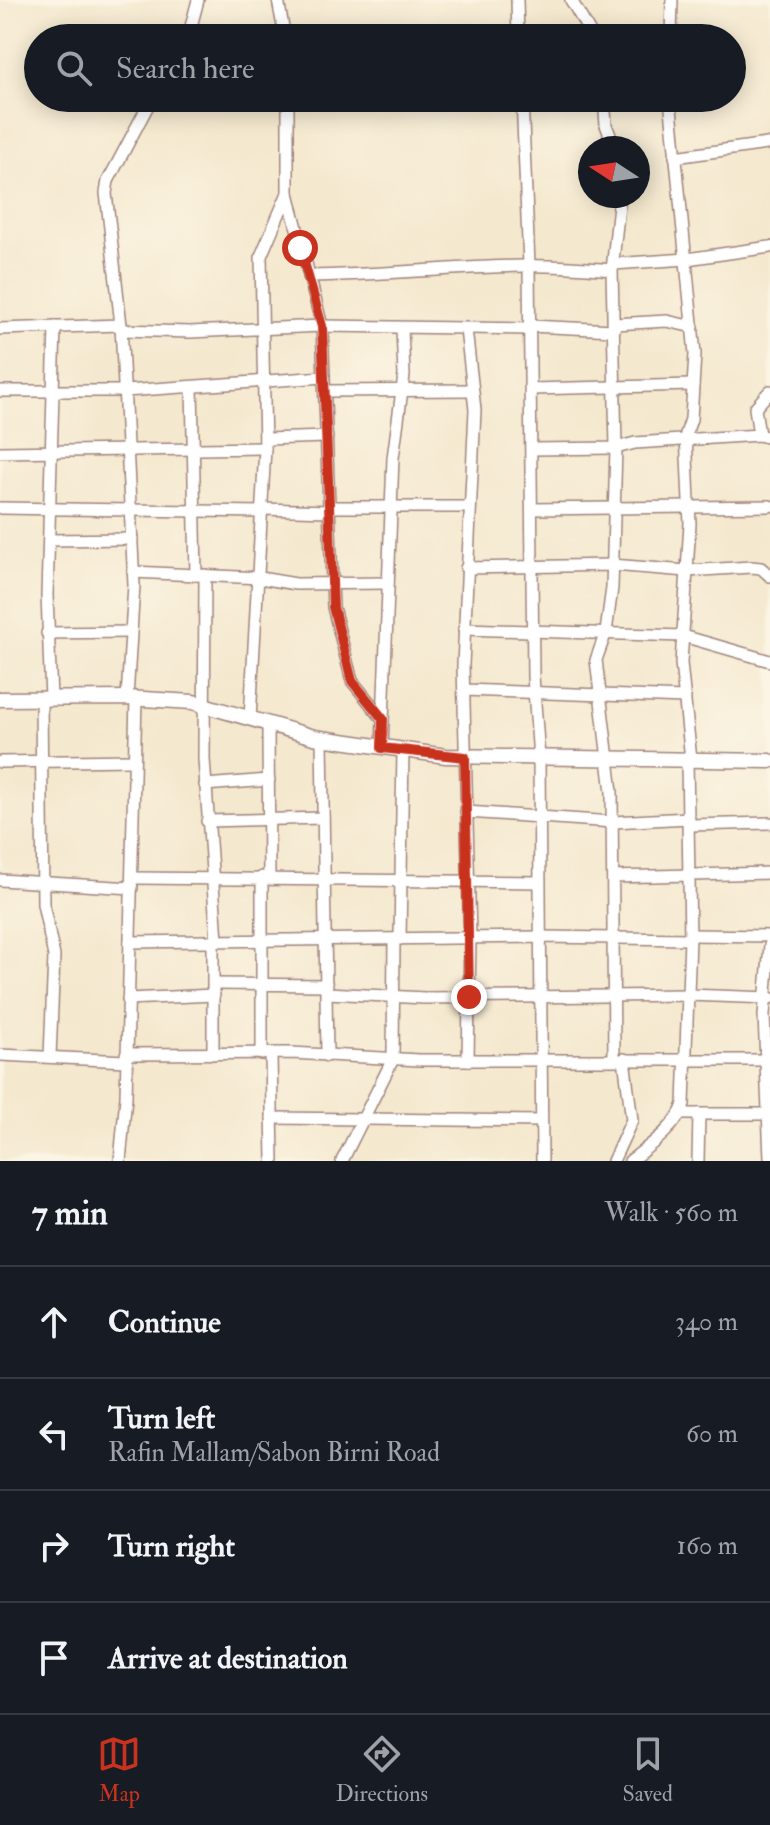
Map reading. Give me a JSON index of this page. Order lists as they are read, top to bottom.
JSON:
{
  "north": "left",
  "page": {
    "search": "Search here",
    "heading": ["7 min", "Walk · 560 m"],
    "list": [
      ["Continue", "340 m"],
      ["Turn left", "Rafin Mallam/Sabon Birni Road", "60 m"],
      ["Turn right", "160 m"],
      "Arrive at destination"
    ],
    "nav": ["Map", "Directions", "Saved"]
  }
}
